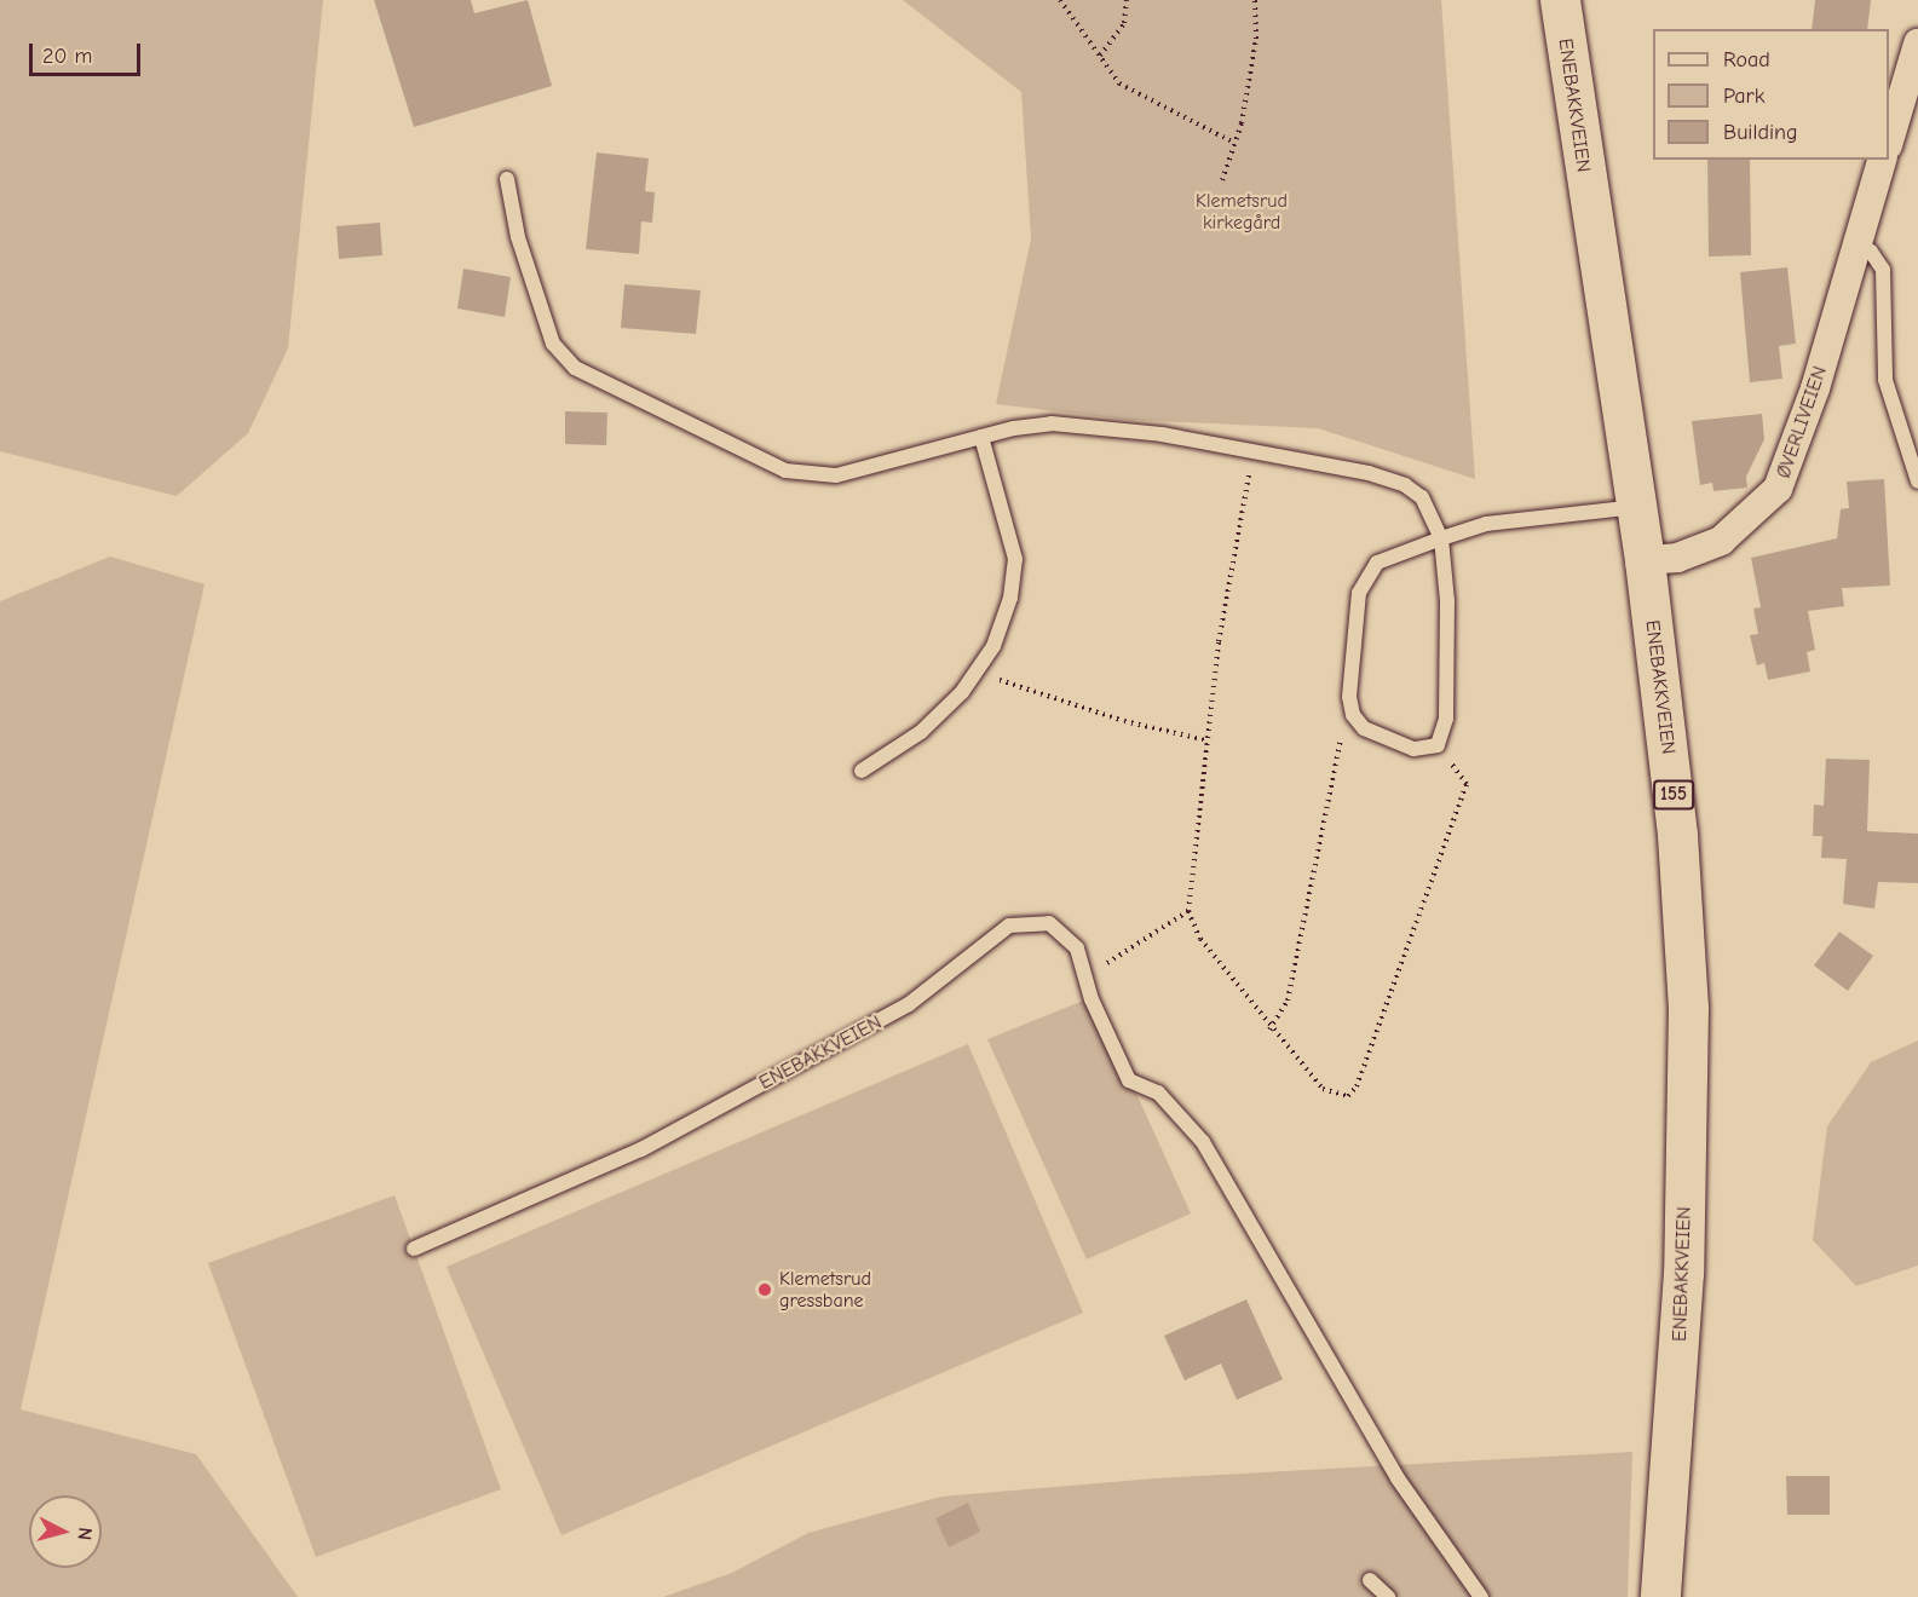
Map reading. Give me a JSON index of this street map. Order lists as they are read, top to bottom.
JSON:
{
  "streets": {
    "main road": ["ENEBAKKVEIEN", "155"],
    "street": ["ØVERLIVEIEN"]
  },
  "crossings": [
    ["ENEBAKKVEIEN", "ØVERLIVEIEN"]
  ],
  "parks": ["Klemetsrud kirkegård"],
  "places": ["Klemetsrud gressbane"],
  "legend": ["Road", "Park", "Building"],
  "scale_bar": "20 m",
  "north": "right"
}
